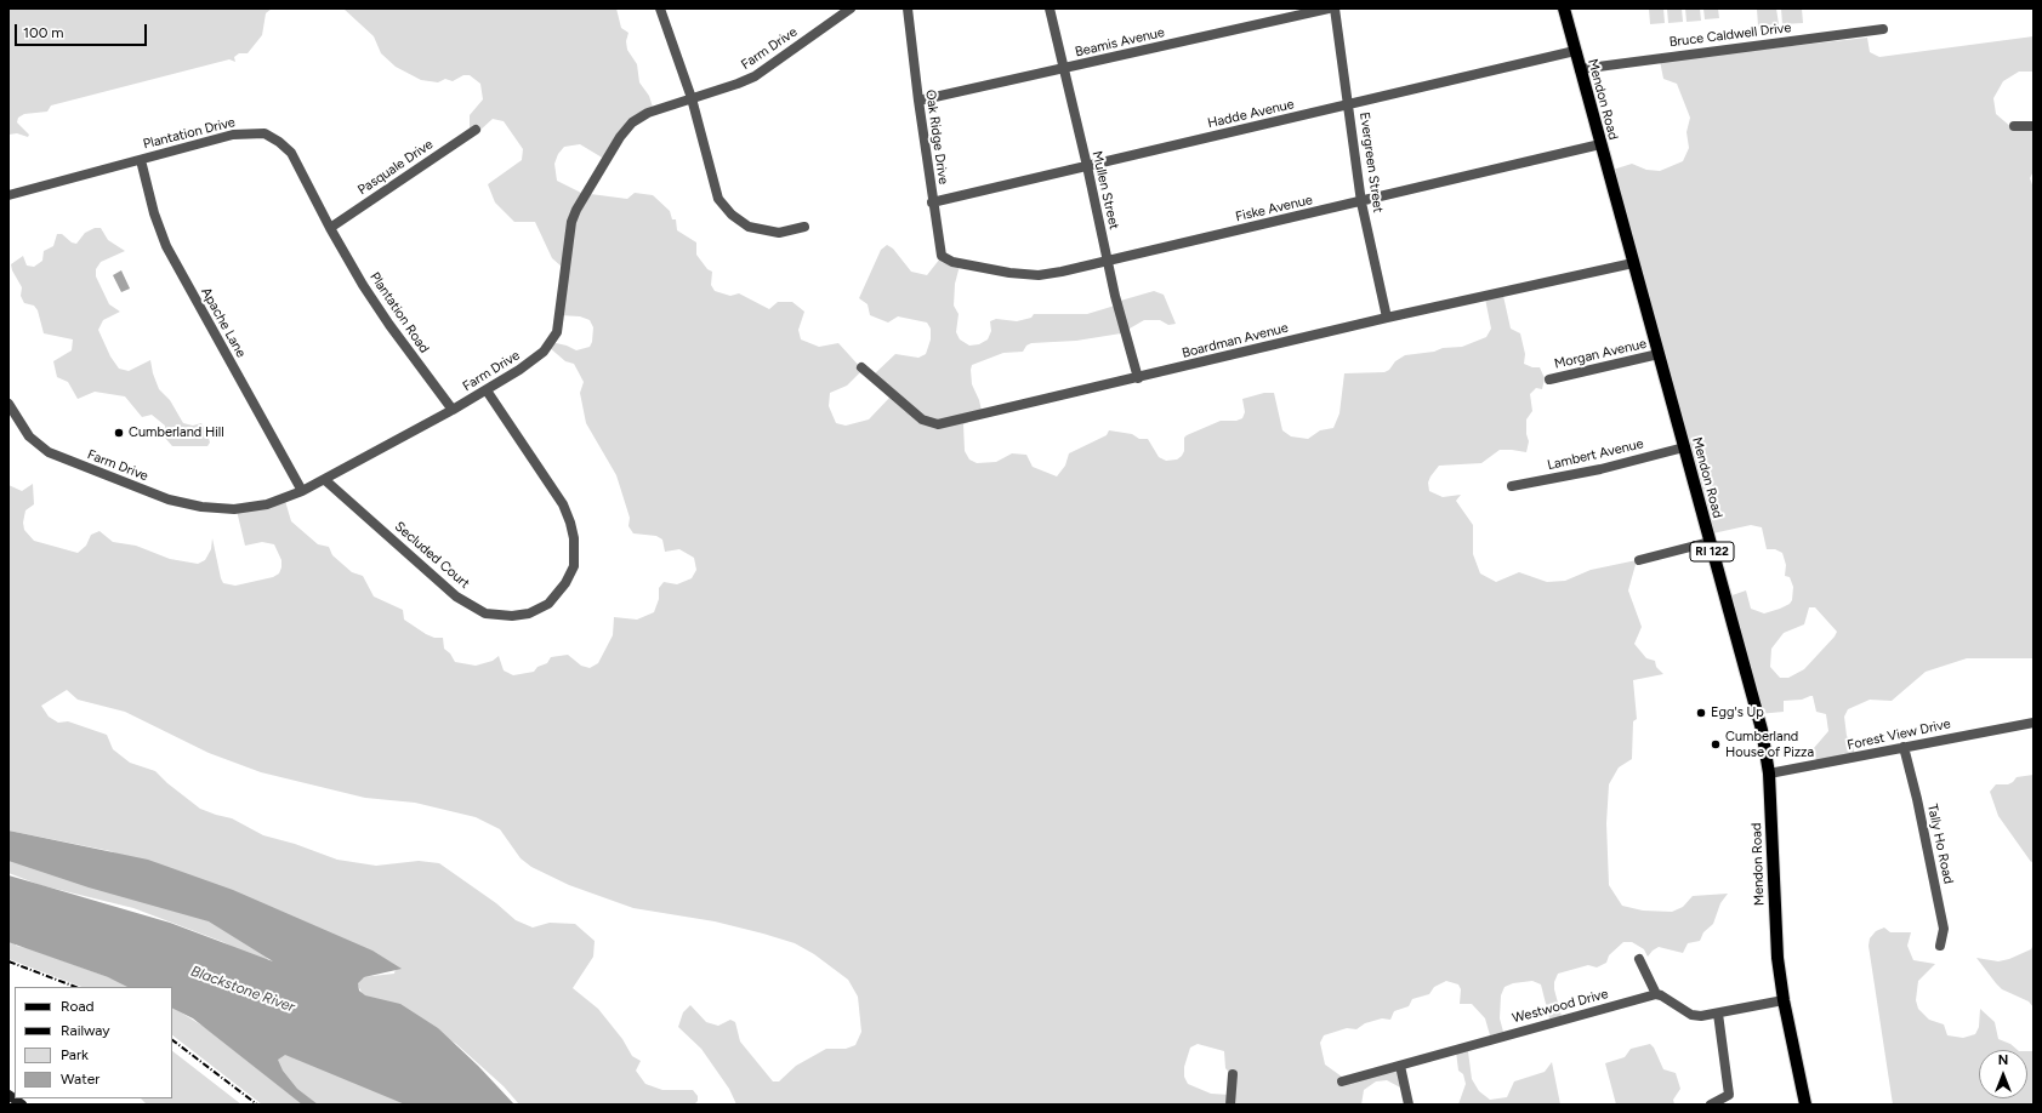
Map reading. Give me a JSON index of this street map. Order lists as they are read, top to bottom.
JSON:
{
  "streets": {
    "main road": ["Mendon Road", "RI 122"],
    "street": [
      "Bruce Caldwell Drive",
      "Beamis Avenue",
      "Farm Drive",
      "Hadde Avenue",
      "Plantation Drive",
      "Oak Ridge Drive",
      "Evergreen Street",
      "Pasquale Drive",
      "Mullen Street",
      "Fiske Avenue",
      "Plantation Road",
      "Apache Lane",
      "Boardman Avenue",
      "Morgan Avenue",
      "Lambert Avenue",
      "Secluded Court",
      "Forest View Drive",
      "Tally Ho Road",
      "Westwood Drive"
    ]
  },
  "crossings": [
    ["Bruce Caldwell Drive", "Mendon Road"],
    ["Beamis Avenue", "Oak Ridge Drive"],
    ["Beamis Avenue", "Mullen Street"],
    ["Farm Drive", "Plantation Road"],
    ["Farm Drive", "Apache Lane"],
    ["Farm Drive", "Secluded Court"],
    ["Mendon Road", "Hadde Avenue"],
    ["Mendon Road", "Fiske Avenue"],
    ["Mendon Road", "Boardman Avenue"],
    ["Mendon Road", "Morgan Avenue"],
    ["Mendon Road", "Lambert Avenue"],
    ["Mendon Road", "Forest View Drive"],
    ["Hadde Avenue", "Oak Ridge Drive"],
    ["Hadde Avenue", "Evergreen Street"],
    ["Hadde Avenue", "Mullen Street"],
    ["Plantation Drive", "Pasquale Drive"],
    ["Plantation Drive", "Plantation Road"],
    ["Plantation Drive", "Apache Lane"],
    ["Oak Ridge Drive", "Fiske Avenue"],
    ["Evergreen Street", "Fiske Avenue"],
    ["Evergreen Street", "Boardman Avenue"],
    ["Pasquale Drive", "Plantation Road"],
    ["Mullen Street", "Fiske Avenue"],
    ["Mullen Street", "Boardman Avenue"],
    ["Forest View Drive", "Tally Ho Road"]
  ],
  "water": ["Blackstone River"],
  "places": ["Cumberland Hill", "Egg's Up", "Cumberland House of Pizza"],
  "legend": [
    "Road",
    "Railway",
    "Park",
    "Water"
  ],
  "scale_bar": "100 m",
  "north": "top"
}
